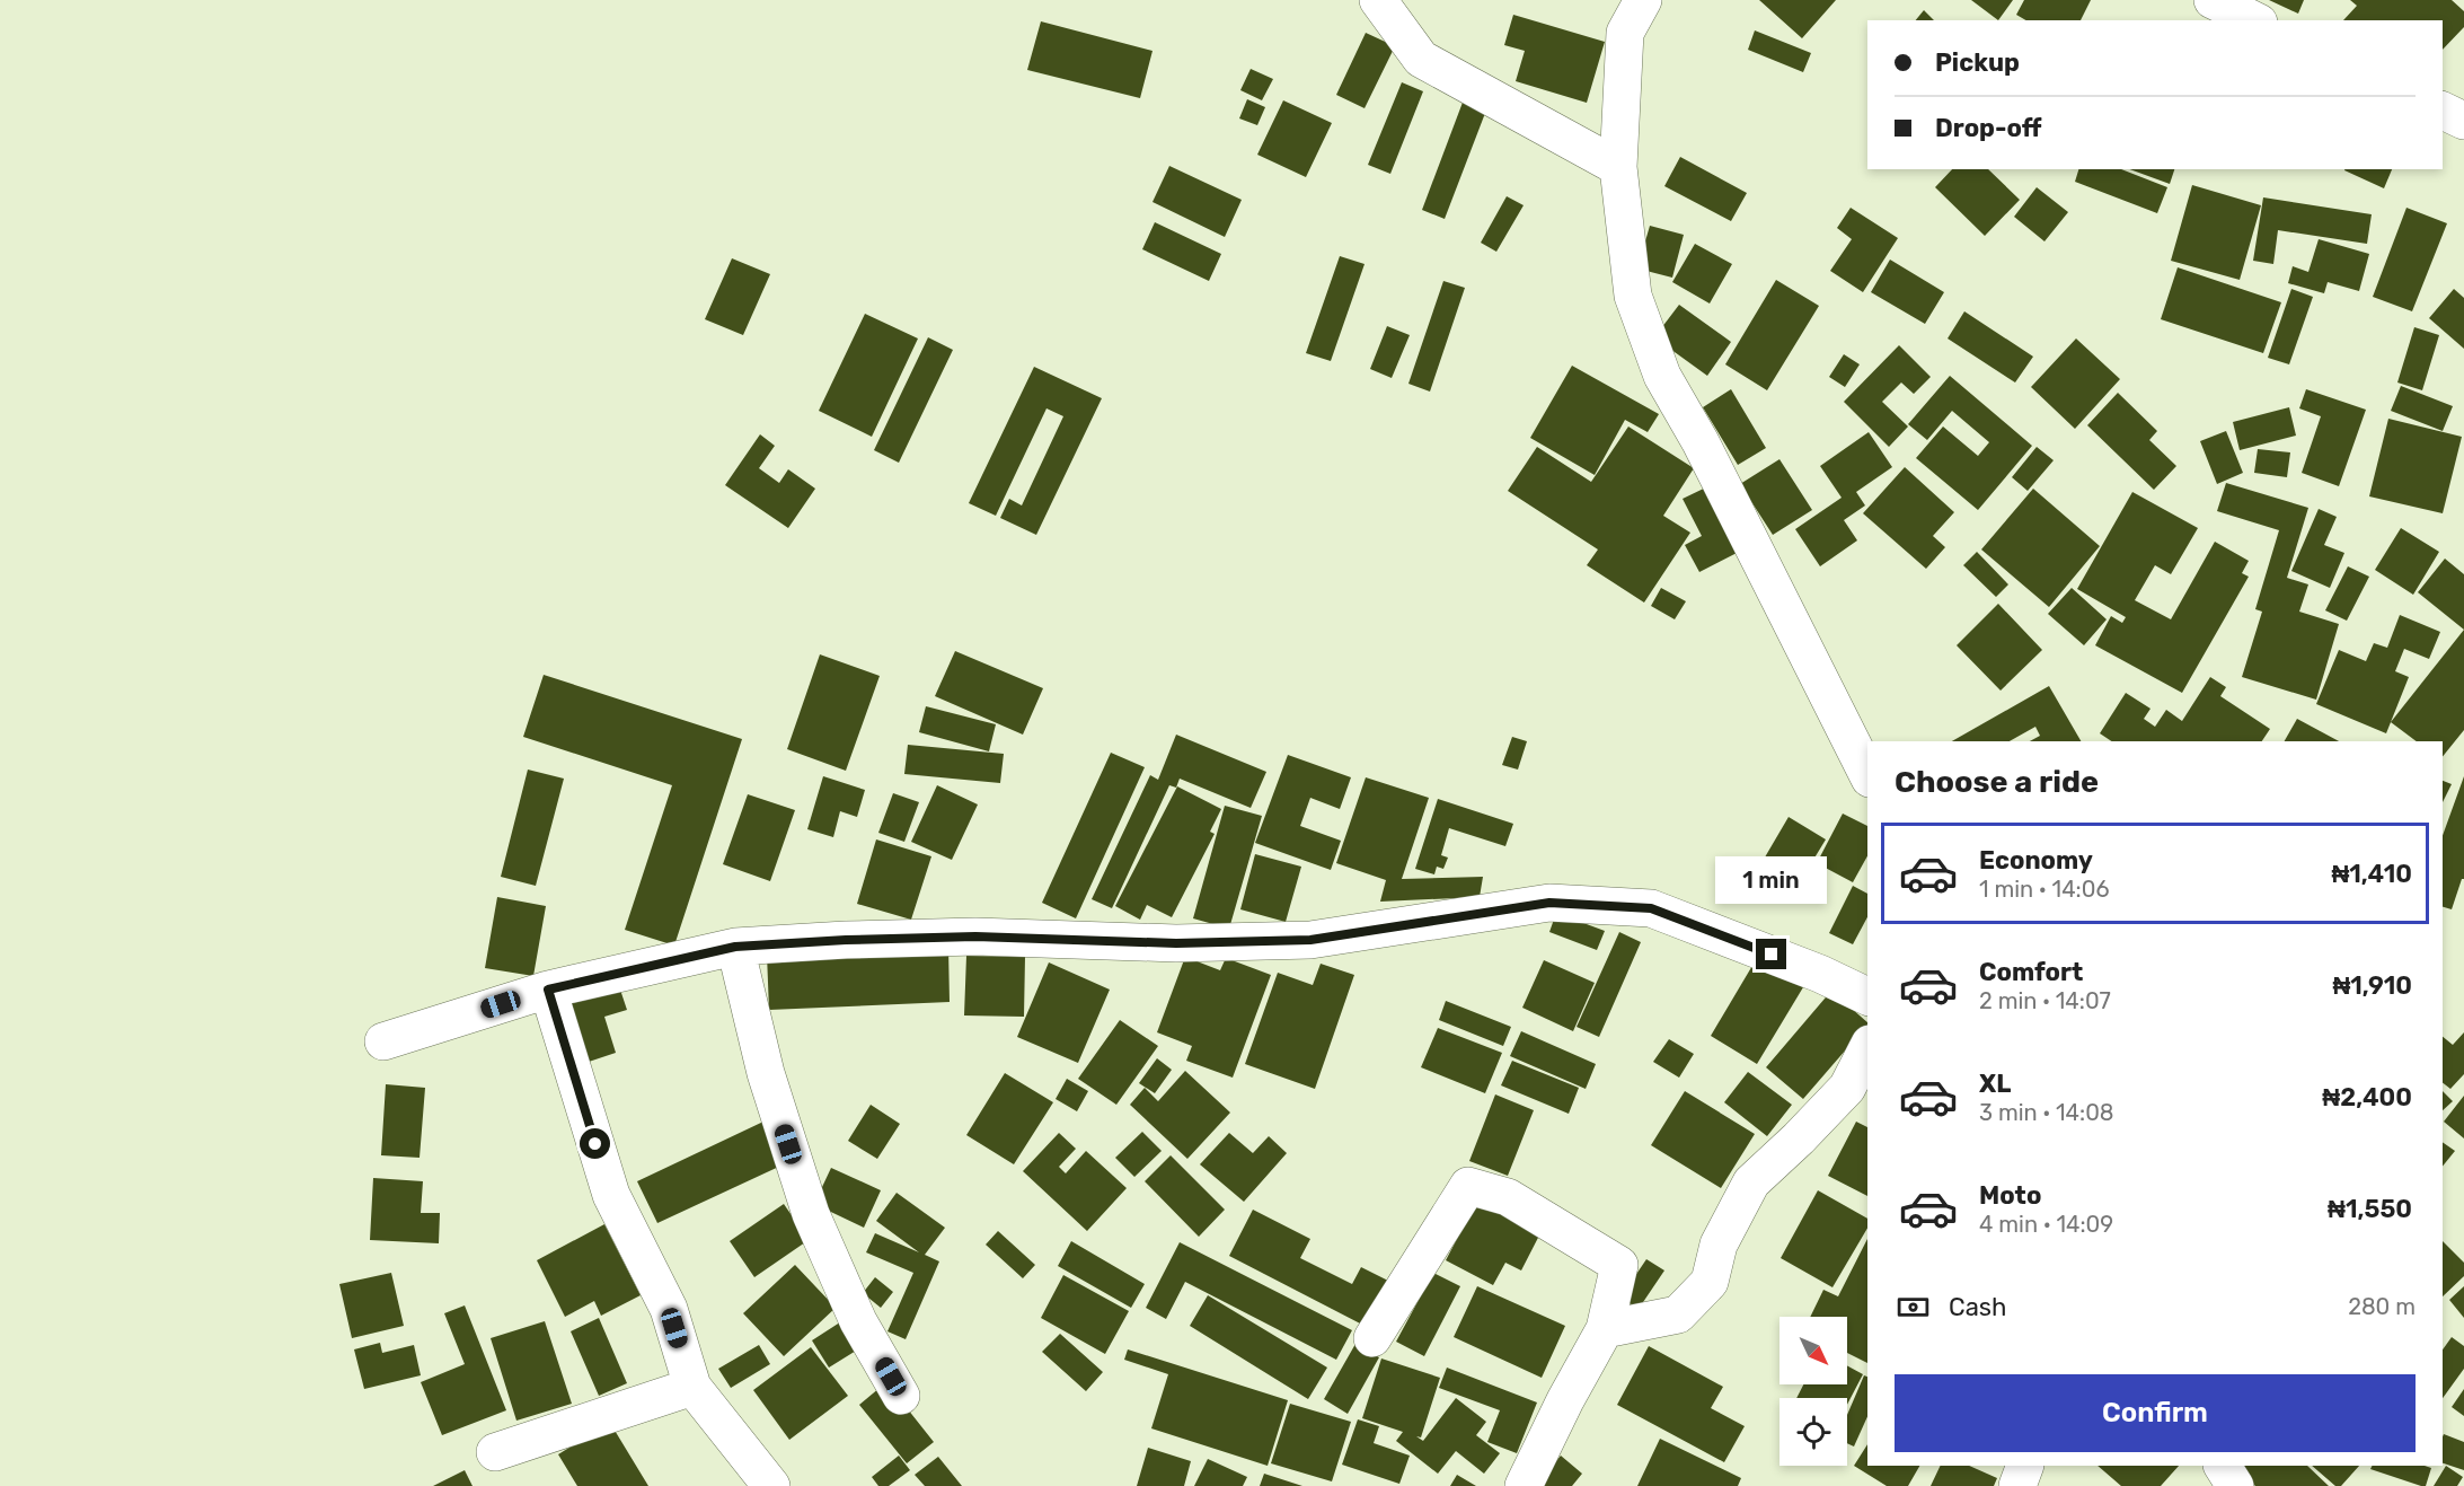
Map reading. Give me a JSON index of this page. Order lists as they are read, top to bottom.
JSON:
{
  "north": "bottom right",
  "page": {
    "banner": ["Pickup", "Drop-off"],
    "heading": "Choose a ride",
    "list": [
      {
        "name": "Economy",
        "note": "1 min · 14:06",
        "value": "₦1,410"
      },
      {
        "name": "Comfort",
        "note": "2 min · 14:07",
        "value": "₦1,910"
      },
      {
        "name": "XL",
        "note": "3 min · 14:08",
        "value": "₦2,400"
      },
      {
        "name": "Moto",
        "note": "4 min · 14:09",
        "value": "₦1,550"
      }
    ],
    "bubble": "1 min",
    "pay": ["Cash", "280 m"],
    "buttons": "Confirm"
  }
}
